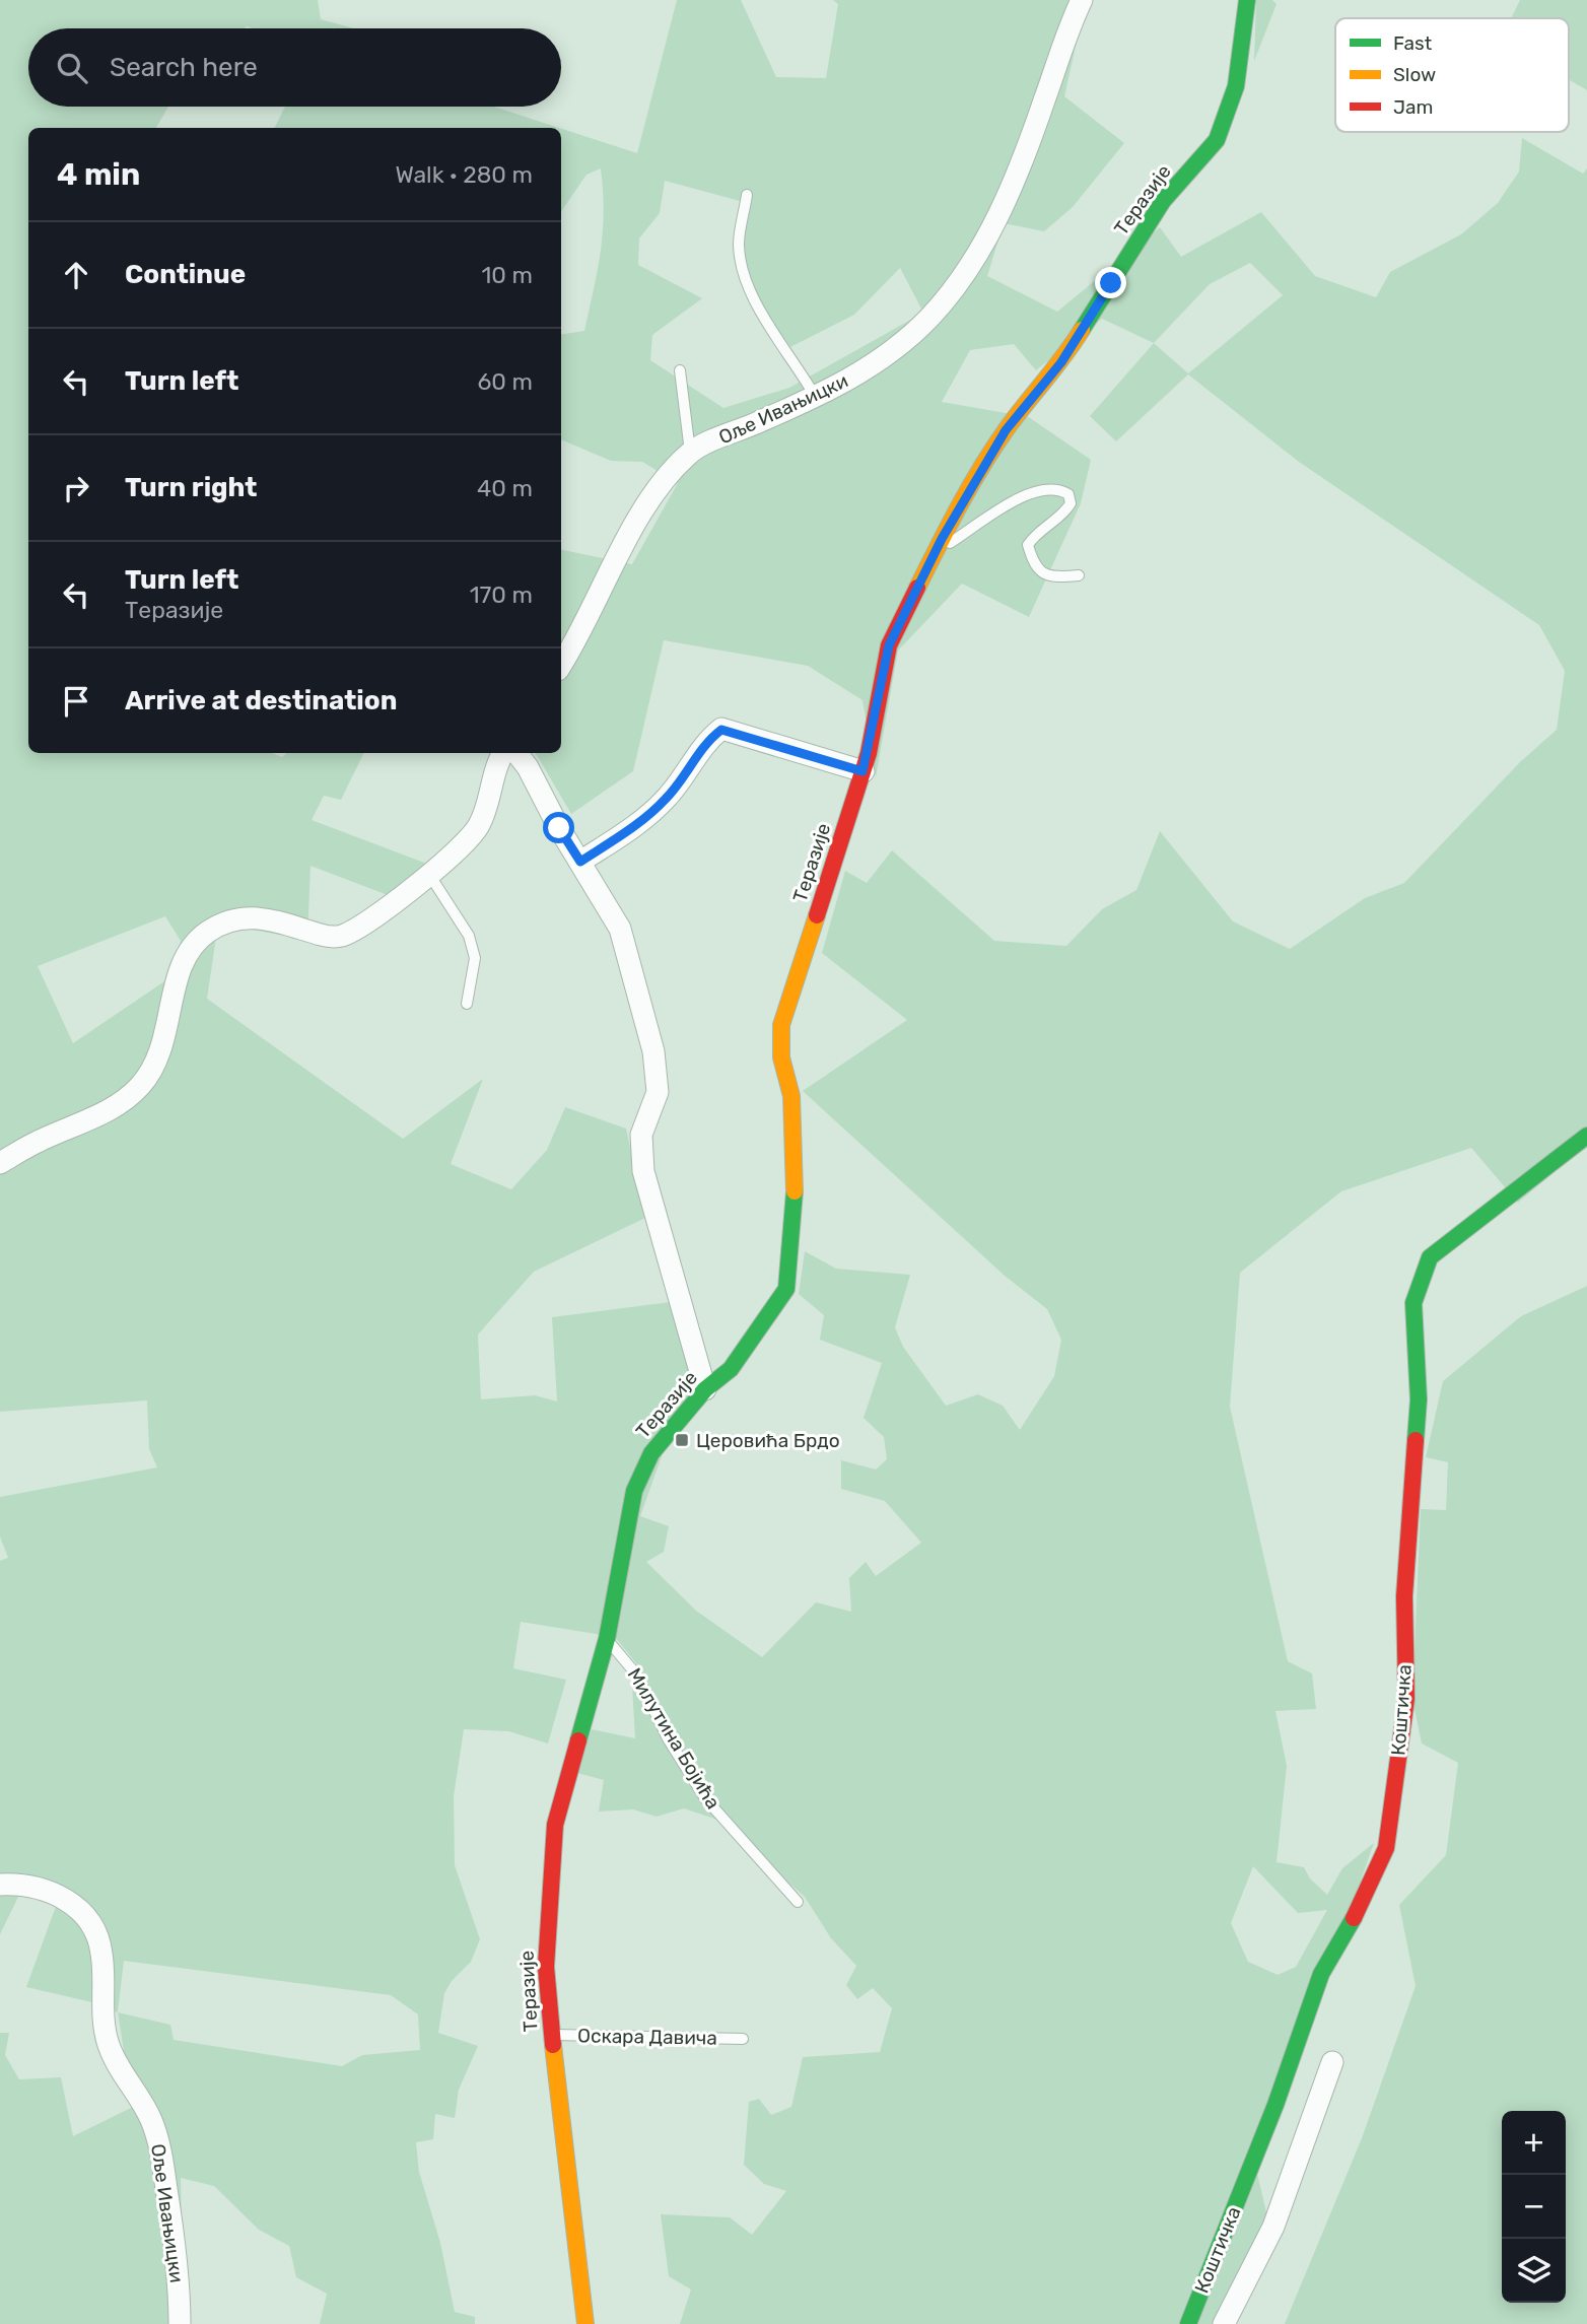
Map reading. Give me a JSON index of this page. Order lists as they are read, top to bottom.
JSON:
{
  "streets": {
    "street": ["Теразије", "Оље Ивањицки", "Коштичка"],
    "lane": ["Милутина Бојића", "Оскара Давича"]
  },
  "crossings": [
    ["Теразије", "Милутина Бојића"],
    ["Теразије", "Оскара Давича"]
  ],
  "places": {
    "transit": ["Церовића Брдо"]
  },
  "legend": ["Fast", "Slow", "Jam"],
  "page": {
    "search": "Search here",
    "heading": ["4 min", "Walk · 280 m"],
    "list": [
      ["Continue", "10 m"],
      ["Turn left", "60 m"],
      ["Turn right", "40 m"],
      ["Turn left", "Теразије", "170 m"],
      "Arrive at destination"
    ],
    "map_buttons": ["+", "−"]
  }
}
